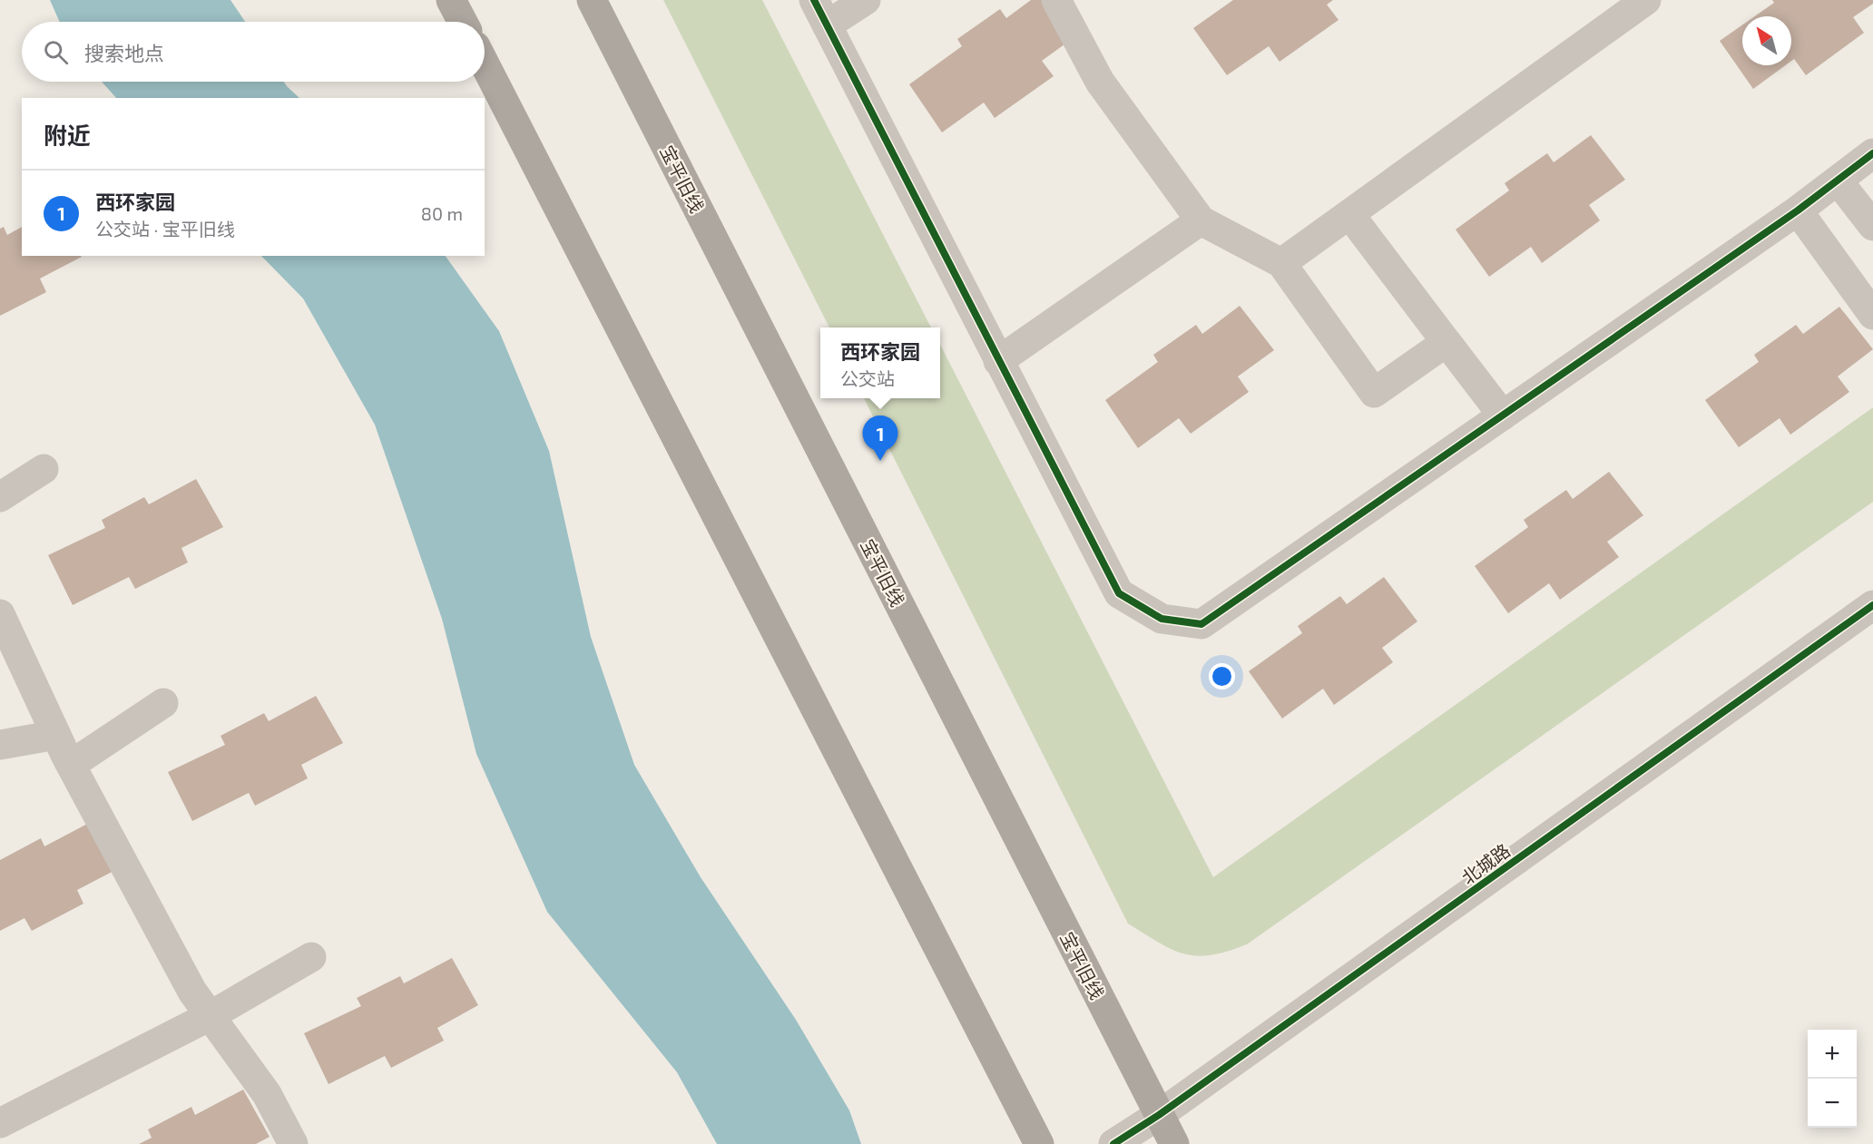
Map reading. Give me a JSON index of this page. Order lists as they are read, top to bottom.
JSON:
{
  "streets": {
    "main road": ["宝平旧线"],
    "street": ["北城路"]
  },
  "crossings": [
    ["宝平旧线", "北城路"]
  ],
  "north": "top left",
  "page": {
    "search": "搜索地点",
    "heading": "附近",
    "list": [
      {
        "mark": "1",
        "name": "西环家园",
        "note": "公交站 · 宝平旧线",
        "value": "80 m"
      }
    ],
    "popup": ["西环家园", "公交站"],
    "pins": "1",
    "map_buttons": ["+", "−"]
  }
}
